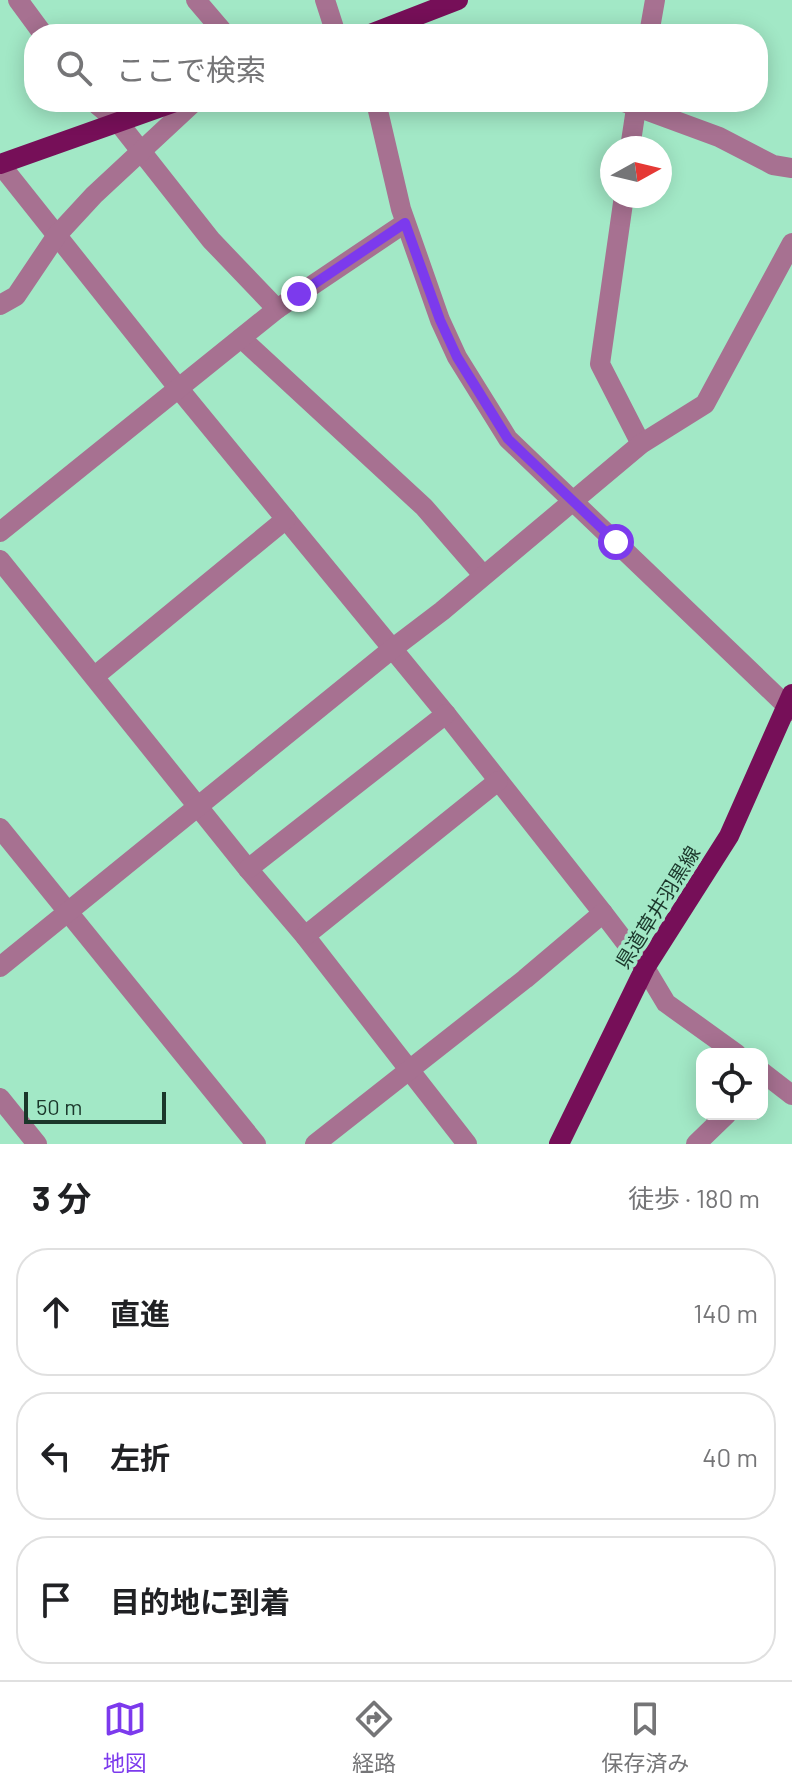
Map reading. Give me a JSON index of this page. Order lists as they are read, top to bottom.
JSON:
{
  "streets": {
    "main road": ["県道草井羽黒線"]
  },
  "scale_bar": "50 m",
  "north": "right",
  "page": {
    "search": "ここで検索",
    "scale": "50 m",
    "heading": ["3 分", "徒歩 · 180 m"],
    "list": [
      ["直進", "140 m"],
      ["左折", "40 m"],
      "目的地に到着"
    ],
    "nav": ["地図", "経路", "保存済み"]
  }
}
